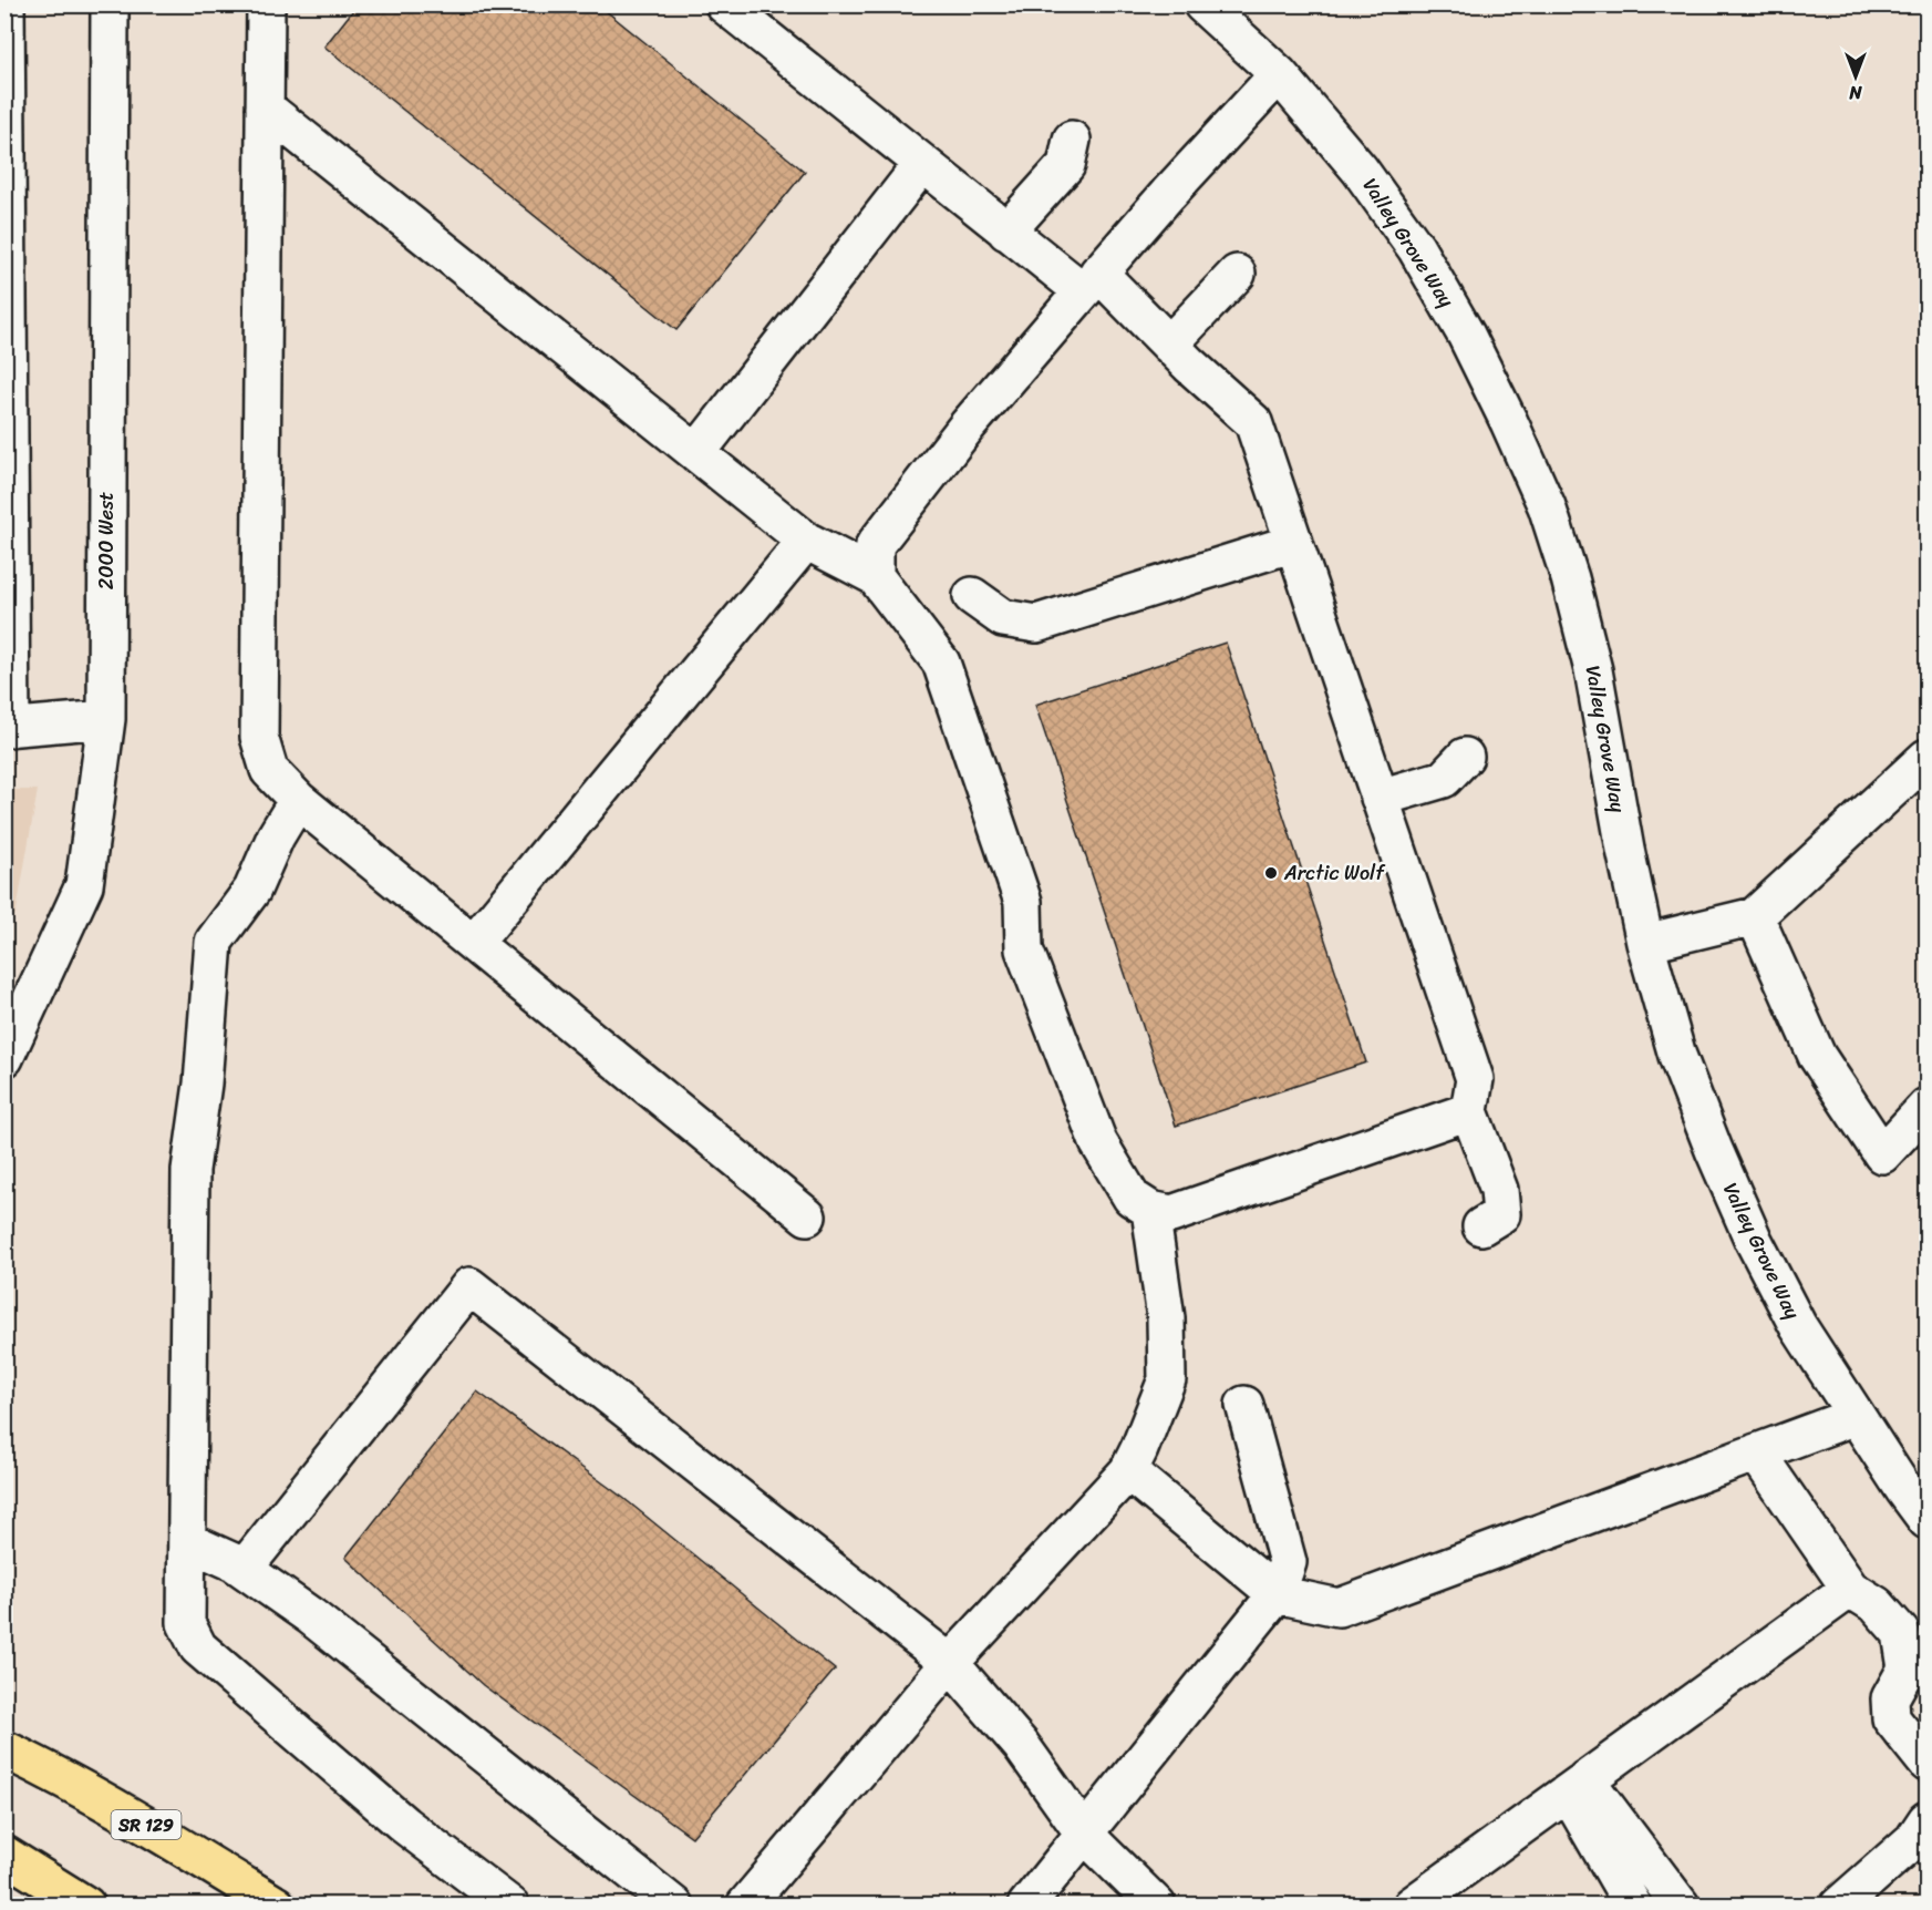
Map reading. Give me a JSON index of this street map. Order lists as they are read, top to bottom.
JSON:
{
  "streets": {
    "main road": ["SR 129"],
    "street": ["Valley Grove Way", "2000 West"]
  },
  "places": ["Arctic Wolf"],
  "north": "bottom"
}
